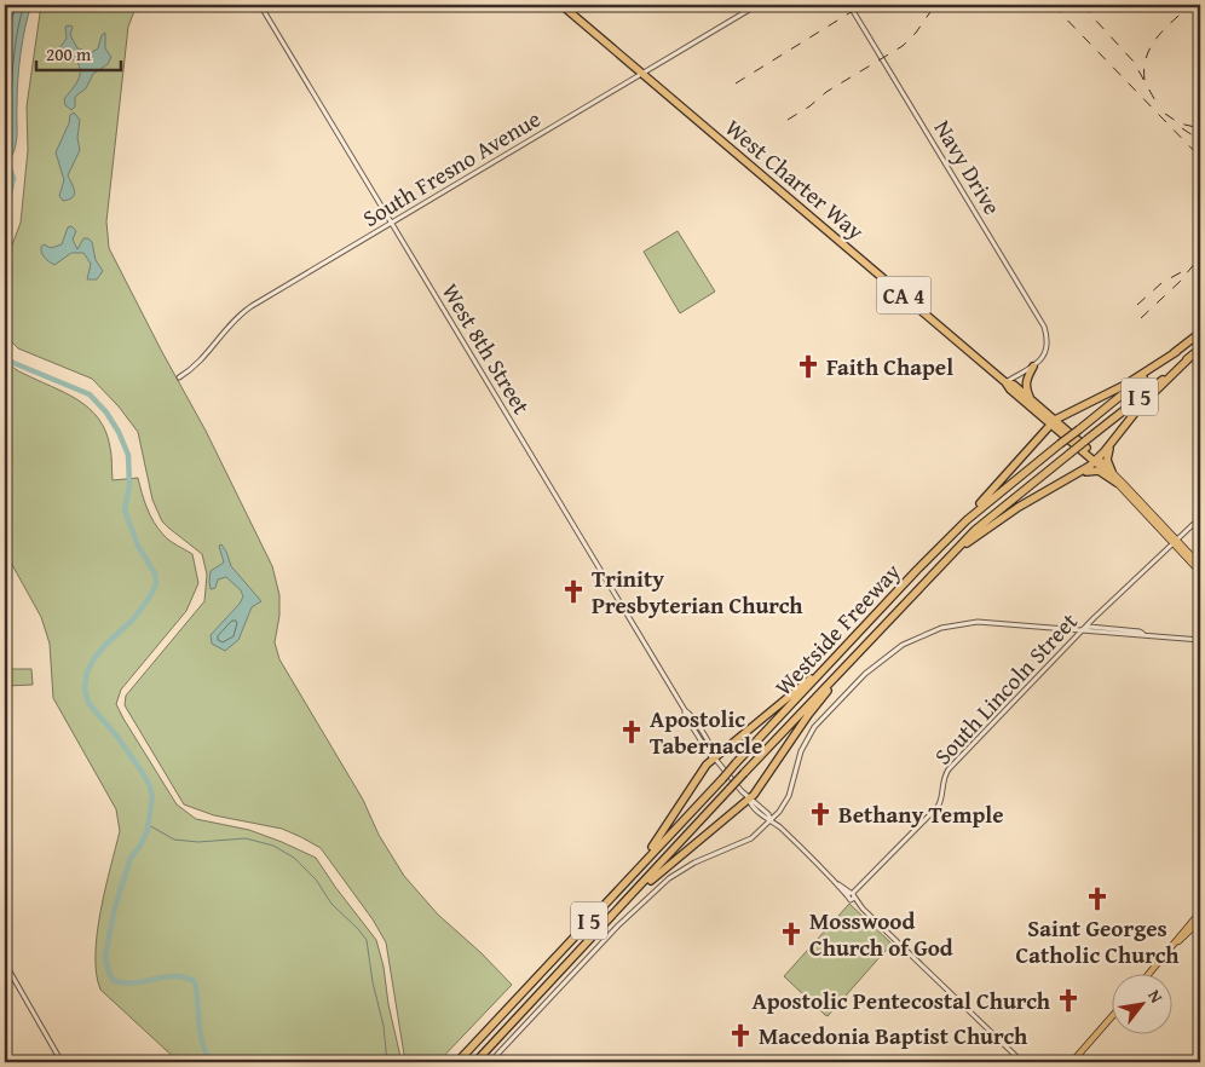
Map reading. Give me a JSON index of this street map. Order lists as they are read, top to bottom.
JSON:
{
  "streets": {
    "highway": [
      "West Charter Way",
      "CA 4",
      "I 5",
      "Westside Freeway"
    ],
    "street": [
      "Navy Drive",
      "South Fresno Avenue",
      "West 8th Street",
      "South Lincoln Street"
    ]
  },
  "crossings": [
    ["South Fresno Avenue", "West Charter Way"],
    ["South Fresno Avenue", "West 8th Street"],
    ["West Charter Way", "South Lincoln Street"],
    ["West 8th Street", "South Lincoln Street"]
  ],
  "places": {
    "church": [
      "Faith Chapel",
      "Trinity Presbyterian Church",
      "Apostolic Tabernacle",
      "Bethany Temple",
      "Saint Georges Catholic Church",
      "Mosswood Church of God",
      "Apostolic Pentecostal Church",
      "Macedonia Baptist Church"
    ]
  },
  "scale_bar": "200 m",
  "north": "top right"
}
